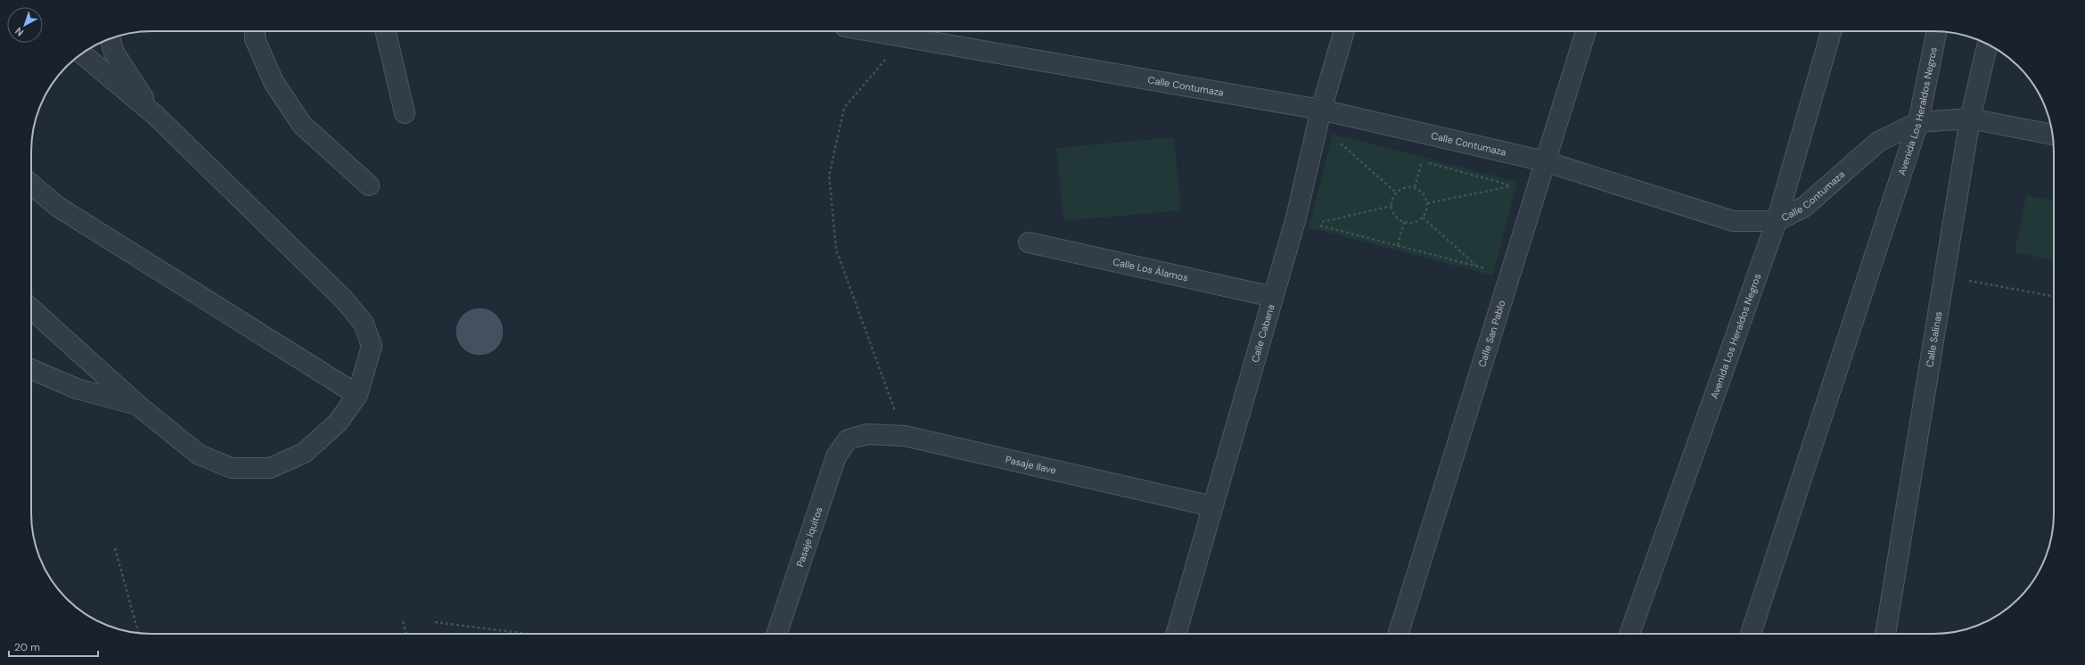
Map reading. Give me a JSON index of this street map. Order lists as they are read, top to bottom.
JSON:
{
  "streets": {
    "street": [
      "Calle Contumaza",
      "Avenida Los Heraldos Negros",
      "Calle Los Álamos",
      "Calle Cabana",
      "Calle San Pablo",
      "Calle Salinas",
      "Pasaje Ilave",
      "Pasaje Iquitos"
    ]
  },
  "crossings": [
    ["Calle Contumaza", "Avenida Los Heraldos Negros"],
    ["Calle Contumaza", "Calle Cabana"],
    ["Calle Contumaza", "Calle San Pablo"],
    ["Calle Contumaza", "Calle Salinas"],
    ["Calle Los Álamos", "Calle Cabana"],
    ["Calle Cabana", "Pasaje Ilave"],
    ["Pasaje Ilave", "Pasaje Iquitos"]
  ],
  "scale_bar": "20 m",
  "north": "bottom left"
}
